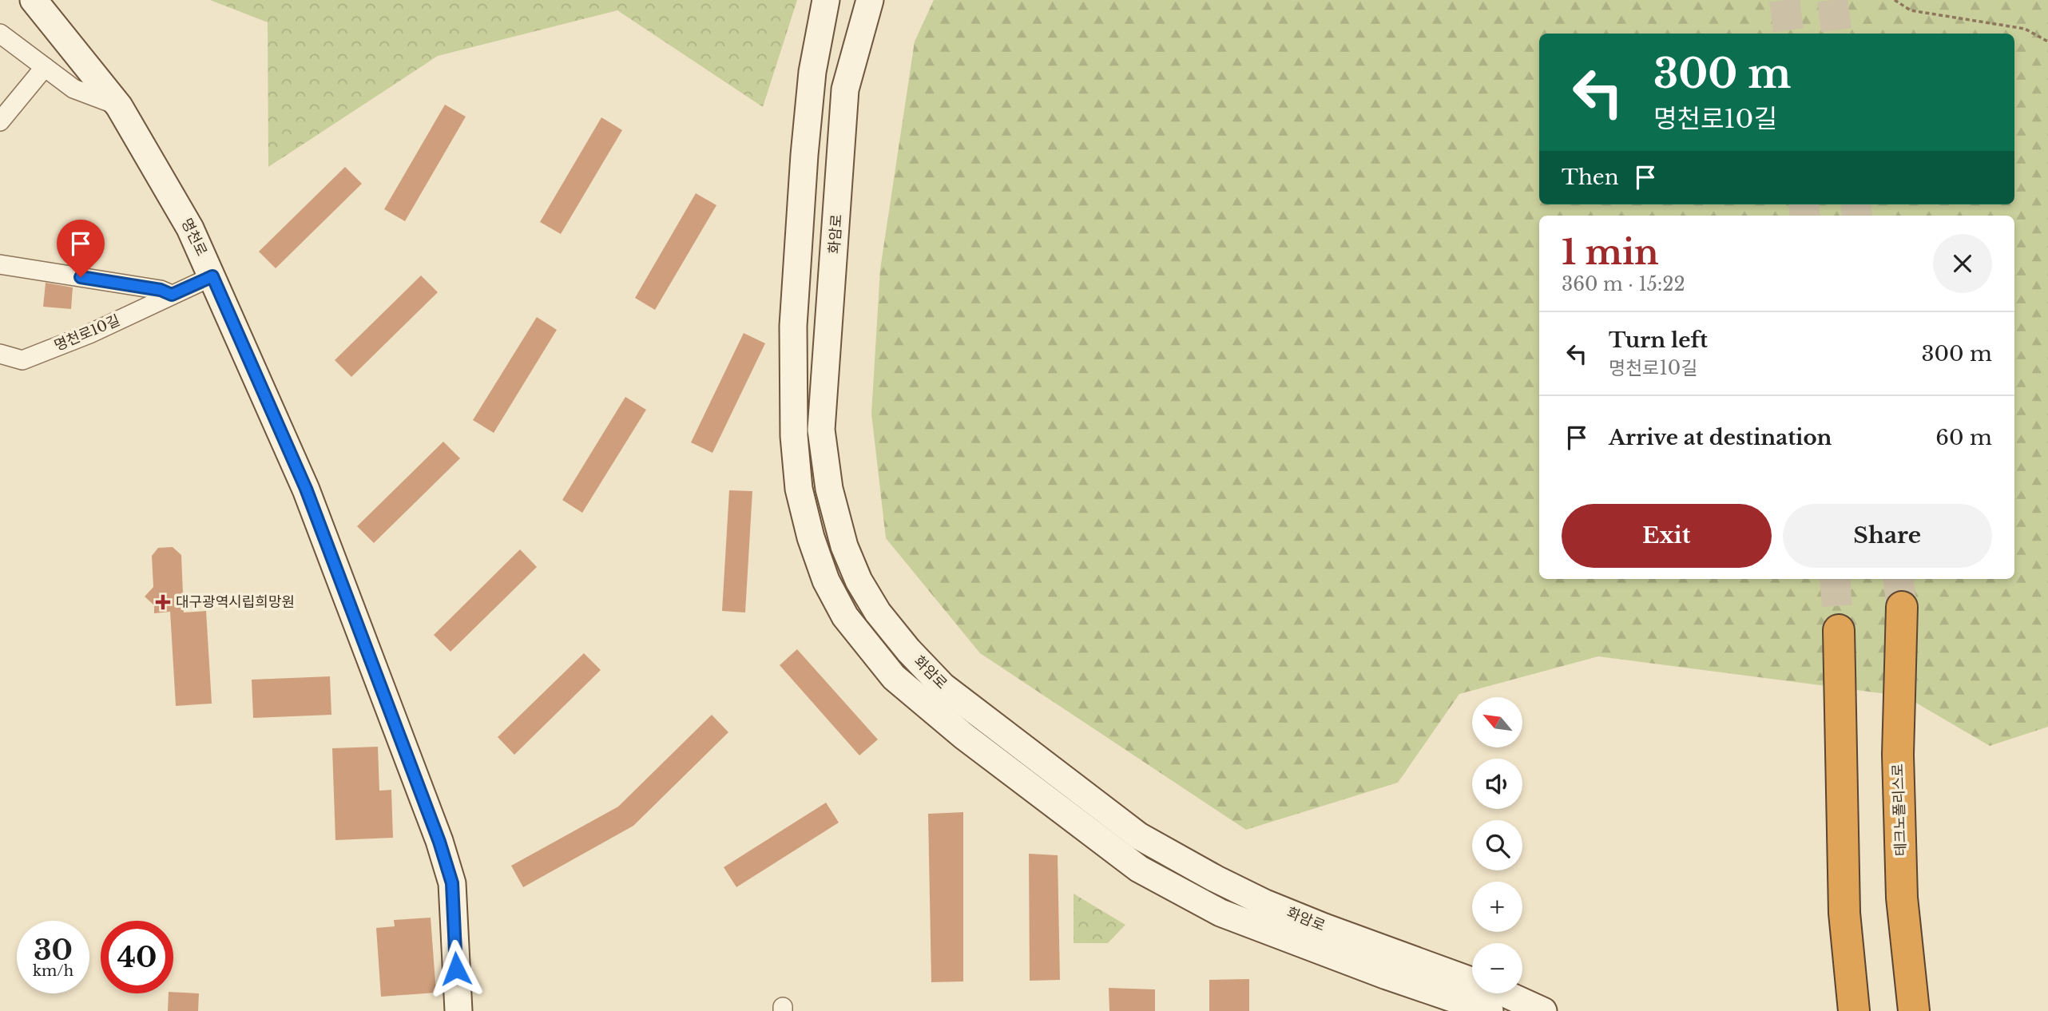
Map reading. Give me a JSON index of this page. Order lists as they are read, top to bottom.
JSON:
{
  "streets": {
    "highway": ["테크노폴리스로"],
    "main road": ["화암로", "명천로"],
    "street": ["명천로10길"]
  },
  "crossings": [
    ["명천로", "명천로10길"]
  ],
  "places": {
    "health": ["대구광역시립희망원"]
  },
  "north": "top left",
  "page": {
    "turn": ["300 m", "명천로10길"],
    "then": "Then",
    "heading": ["1 min", "360 m · 15:22"],
    "list": [
      {
        "name": "Turn left",
        "note": "명천로10길",
        "value": "300 m"
      },
      {
        "name": "Arrive at destination",
        "value": "60 m"
      }
    ],
    "buttons": ["Exit", "Share"],
    "map_buttons": ["+", "−"],
    "speed": "30 km/h",
    "limit": "40"
  }
}
